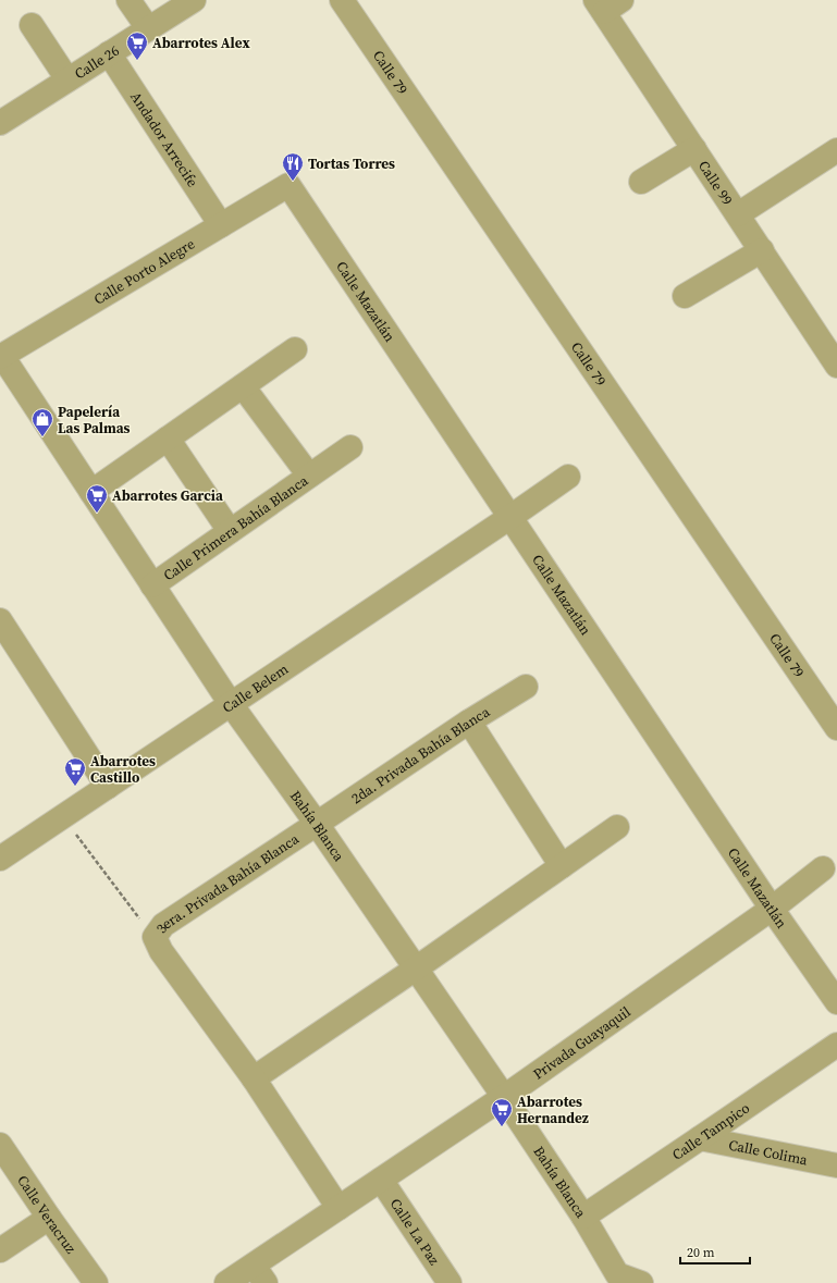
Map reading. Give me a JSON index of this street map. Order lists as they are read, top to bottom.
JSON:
{
  "streets": {
    "street": [
      "Calle 26",
      "Calle 79",
      "Andador Arrecife",
      "Calle 99",
      "Calle Porto Alegre",
      "Calle Mazatlán",
      "Calle Primera Bahía Blanca",
      "Calle Belem",
      "2da. Privada Bahía Blanca",
      "Bahía Blanca",
      "3era. Privada Bahía Blanca",
      "Privada Guayaquil",
      "Calle Tampico",
      "Calle Colima",
      "Calle Veracruz",
      "Calle La Paz"
    ]
  },
  "crossings": [
    ["Calle 26", "Andador Arrecife"],
    ["Andador Arrecife", "Calle Porto Alegre"],
    ["Calle Porto Alegre", "Calle Mazatlán"],
    ["Calle Porto Alegre", "Bahía Blanca"],
    ["Calle Mazatlán", "Calle Belem"],
    ["Calle Mazatlán", "Privada Guayaquil"],
    ["Calle Primera Bahía Blanca", "Bahía Blanca"],
    ["Calle Belem", "Bahía Blanca"],
    ["2da. Privada Bahía Blanca", "Bahía Blanca"],
    ["2da. Privada Bahía Blanca", "3era. Privada Bahía Blanca"],
    ["Bahía Blanca", "3era. Privada Bahía Blanca"],
    ["Bahía Blanca", "Privada Guayaquil"],
    ["Bahía Blanca", "Calle Tampico"],
    ["3era. Privada Bahía Blanca", "Privada Guayaquil"],
    ["Privada Guayaquil", "Calle La Paz"],
    ["Calle Tampico", "Calle Colima"]
  ],
  "places": {
    "supermarket": [
      "Abarrotes Alex",
      "Abarrotes Garcia",
      "Abarrotes Castillo",
      "Abarrotes Hernandez"
    ],
    "restaurant": ["Tortas Torres"],
    "shop": ["Papelería Las Palmas"]
  },
  "scale_bar": "20 m"
}
